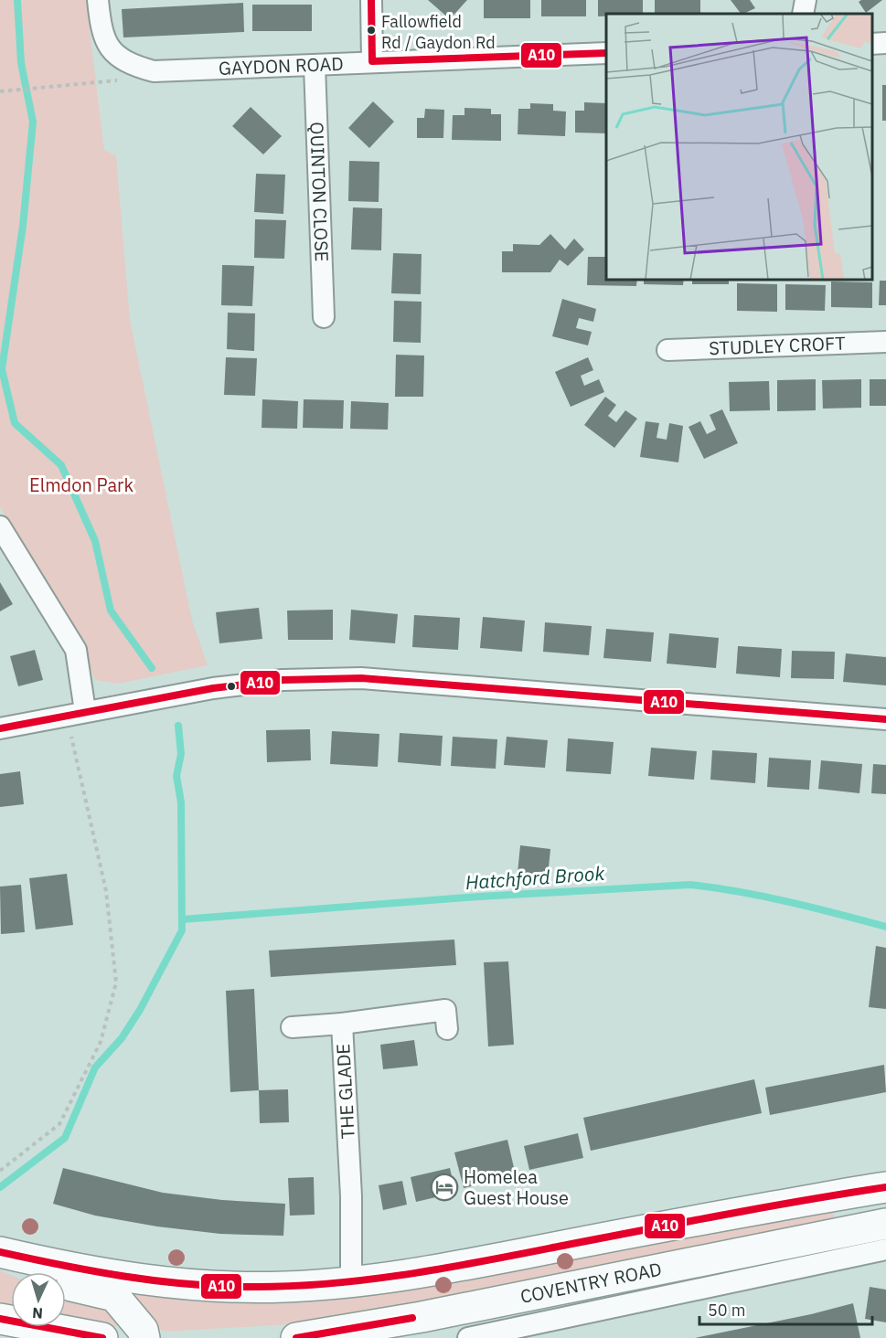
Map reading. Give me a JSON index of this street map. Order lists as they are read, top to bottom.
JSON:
{
  "streets": {
    "highway": ["COVENTRY ROAD"],
    "street": [
      "GAYDON ROAD",
      "QUINTON CLOSE",
      "STUDLEY CROFT",
      "THE GLADE"
    ]
  },
  "crossings": [
    ["GAYDON ROAD", "QUINTON CLOSE"]
  ],
  "water": ["Hatchford Brook"],
  "parks": ["Elmdon Park"],
  "places": {
    "other": ["Fallowfield Rd / Gaydon Rd"],
    "hotel": ["Homelea Guest House"]
  },
  "lines": ["transit line A10"],
  "scale_bar": "50 m",
  "north": "bottom"
}
